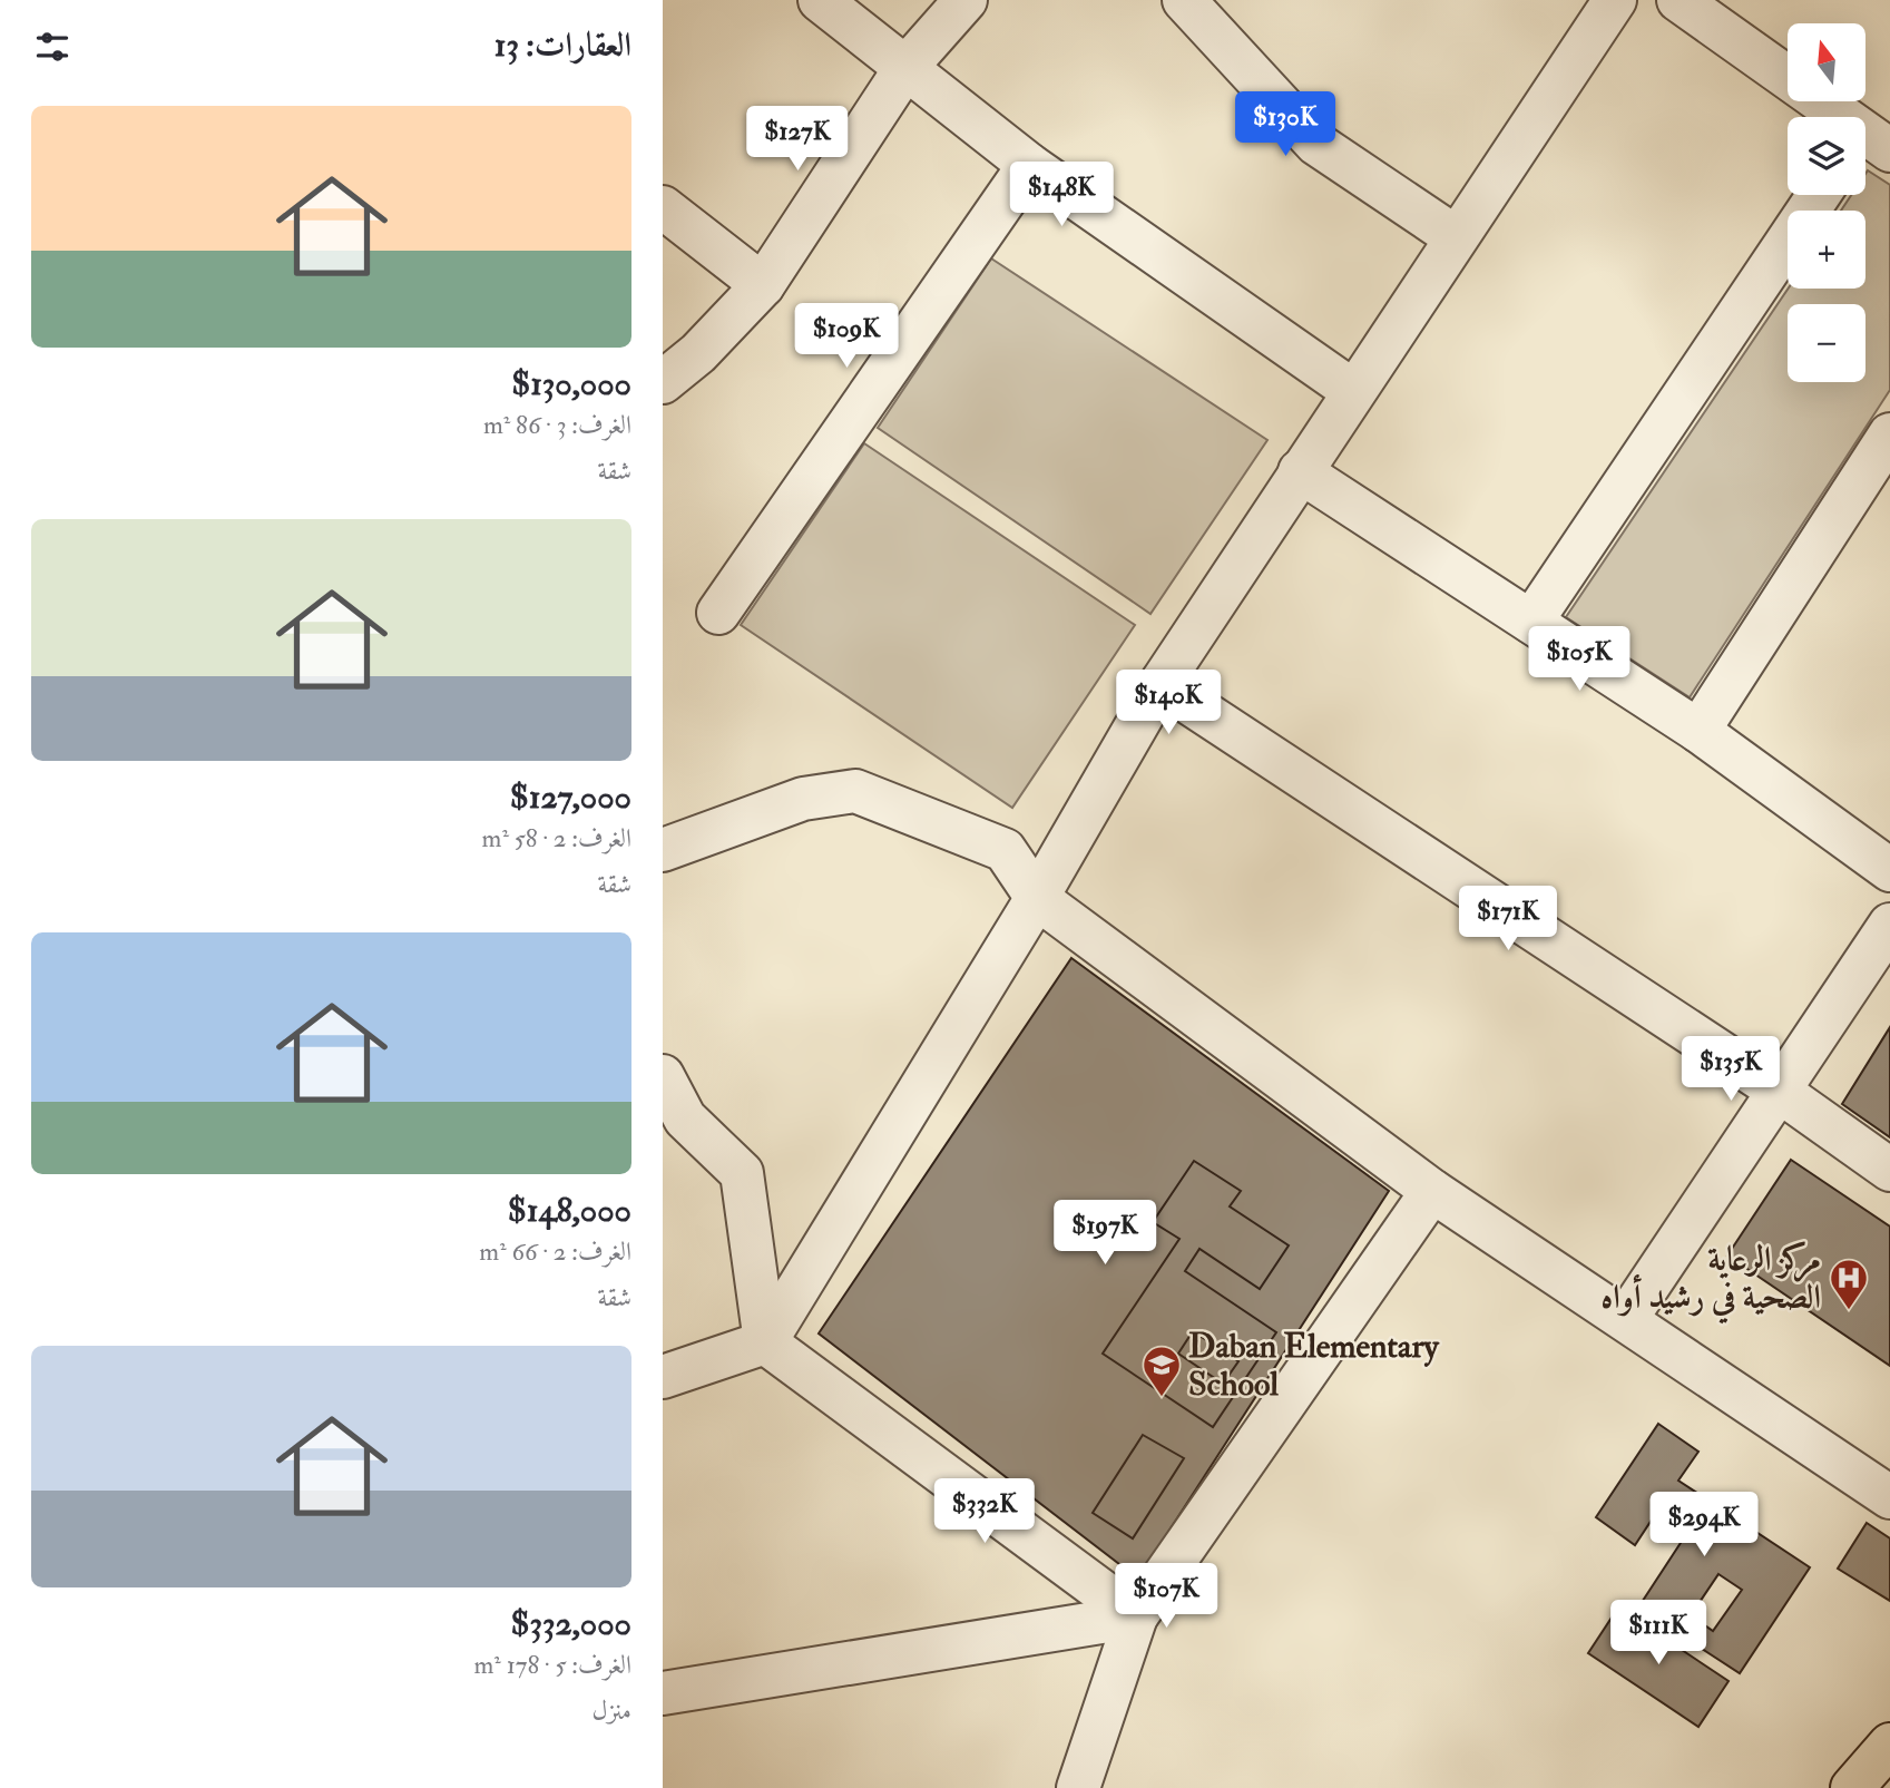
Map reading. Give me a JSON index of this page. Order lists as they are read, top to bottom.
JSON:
{
  "places": {
    "hospital": ["مركز الرعاية الصحية في رشيد أواه"],
    "school or university": ["Daban Elementary School"]
  },
  "north": "top",
  "page": {
    "heading": "العقارات: 13",
    "map_buttons": ["+", "−"],
    "price": [
      "$130K",
      "$127K",
      "$148K",
      "$109K",
      "$105K",
      "$140K",
      "$171K",
      "$135K",
      "$197K",
      "$332K",
      "$294K",
      "$107K",
      "$111K"
    ],
    "list": [
      {
        "name": "$130,000",
        "note": "الغرف: 3 · 86 m² · شقة"
      },
      {
        "name": "$127,000",
        "note": "الغرف: 2 · 58 m² · شقة"
      },
      {
        "name": "$148,000",
        "note": "الغرف: 2 · 66 m² · شقة"
      },
      {
        "name": "$332,000",
        "note": "الغرف: 5 · 178 m² · منزل"
      }
    ]
  }
}
